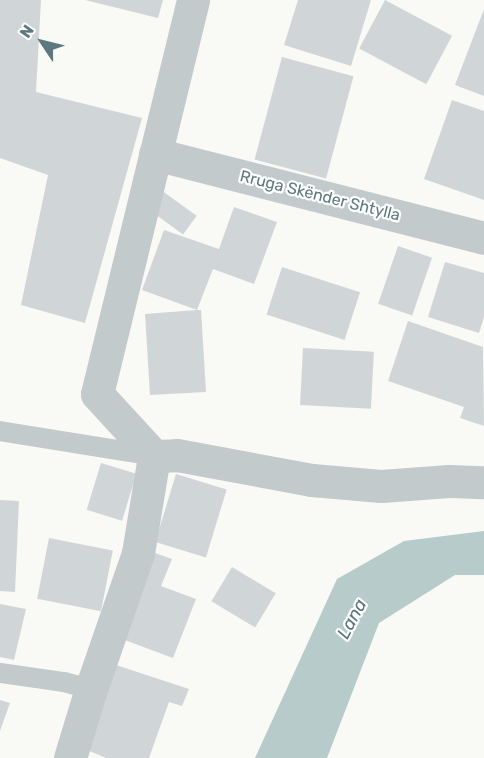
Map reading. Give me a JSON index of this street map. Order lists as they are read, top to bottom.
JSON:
{
  "streets": {
    "street": ["Rruga Skënder Shtylla"]
  },
  "water": ["Lana"],
  "north": "top left"
}
